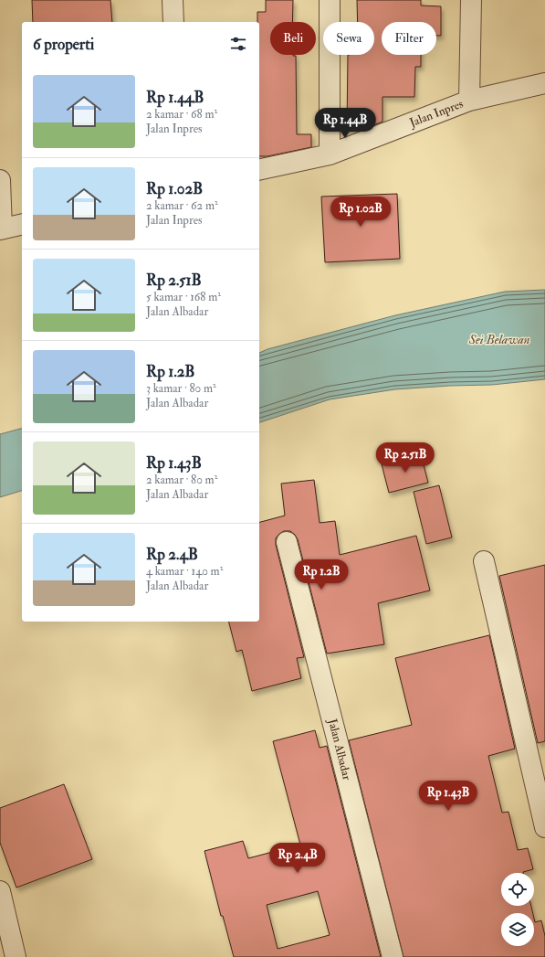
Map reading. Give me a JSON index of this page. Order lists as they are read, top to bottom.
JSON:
{
  "streets": {
    "street": ["Jalan Inpres", "Jalan Albadar"]
  },
  "water": ["Sei Belawan"],
  "page": {
    "chip": ["Beli", "Sewa", "Filter"],
    "heading": "6 properti",
    "list": [
      {
        "name": "Rp 1.44B",
        "note": "2 kamar · 68 m² · Jalan Inpres"
      },
      {
        "name": "Rp 1.02B",
        "note": "2 kamar · 62 m² · Jalan Inpres"
      },
      {
        "name": "Rp 2.51B",
        "note": "5 kamar · 168 m² · Jalan Albadar"
      },
      {
        "name": "Rp 1.2B",
        "note": "3 kamar · 80 m² · Jalan Albadar"
      },
      {
        "name": "Rp 1.43B",
        "note": "2 kamar · 80 m² · Jalan Albadar"
      },
      {
        "name": "Rp 2.4B",
        "note": "4 kamar · 140 m² · Jalan Albadar"
      }
    ],
    "price": [
      "Rp 1.44B",
      "Rp 1.02B",
      "Rp 2.51B",
      "Rp 1.2B",
      "Rp 1.43B",
      "Rp 2.4B"
    ]
  }
}
